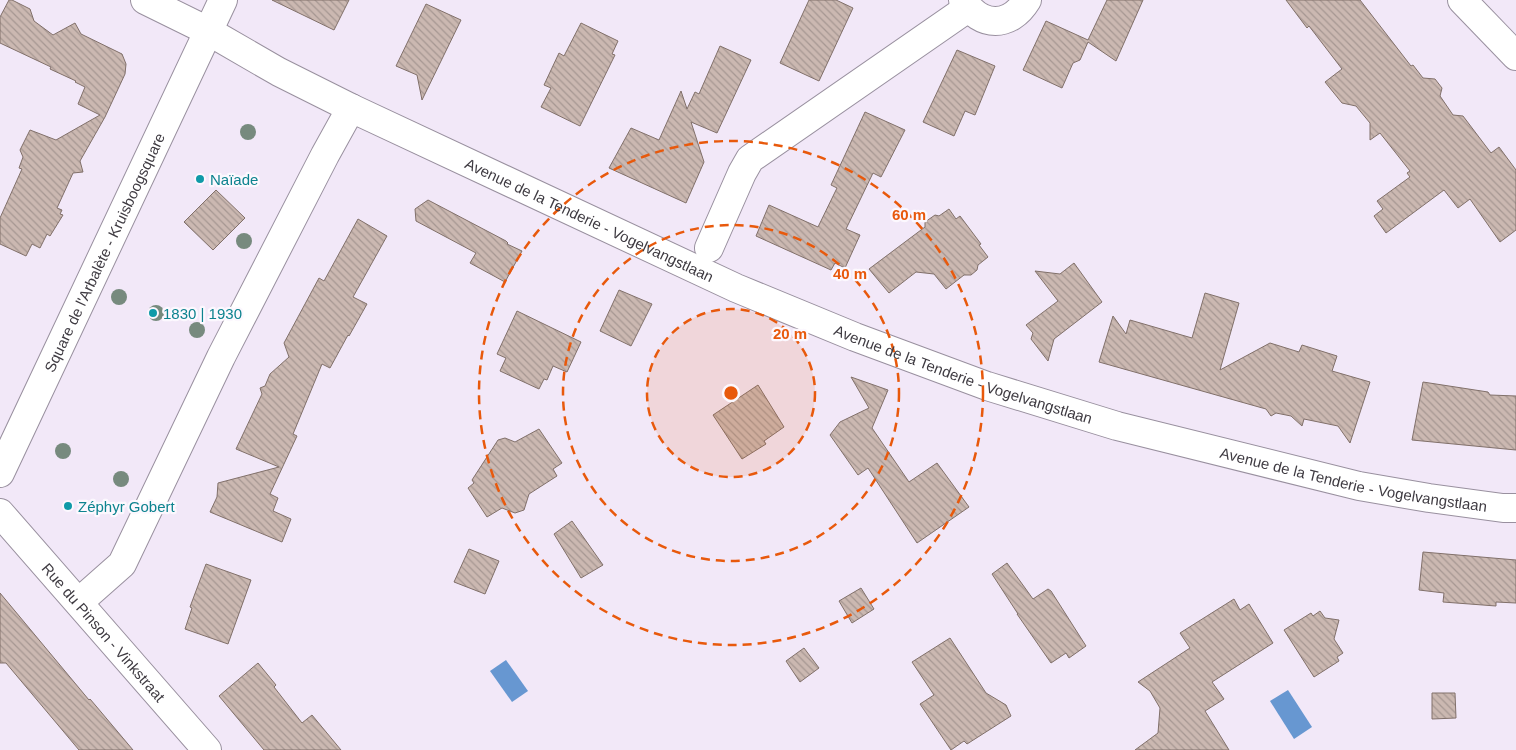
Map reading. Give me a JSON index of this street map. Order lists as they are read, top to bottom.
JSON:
{
  "streets": {
    "street": ["Avenue de la Tenderie - Vogelvangstlaan", "Square de l'Arbalète - Kruisboogsquare", "Rue du Pinson - Vinkstraat"]
  },
  "crossings": [
    ["Avenue de la Tenderie - Vogelvangstlaan", "Square de l'Arbalète - Kruisboogsquare"]
  ],
  "places": ["Naïade", "1830 | 1930", "Zéphyr Gobert"],
  "rings": ["60 m", "40 m", "20 m"]
}
